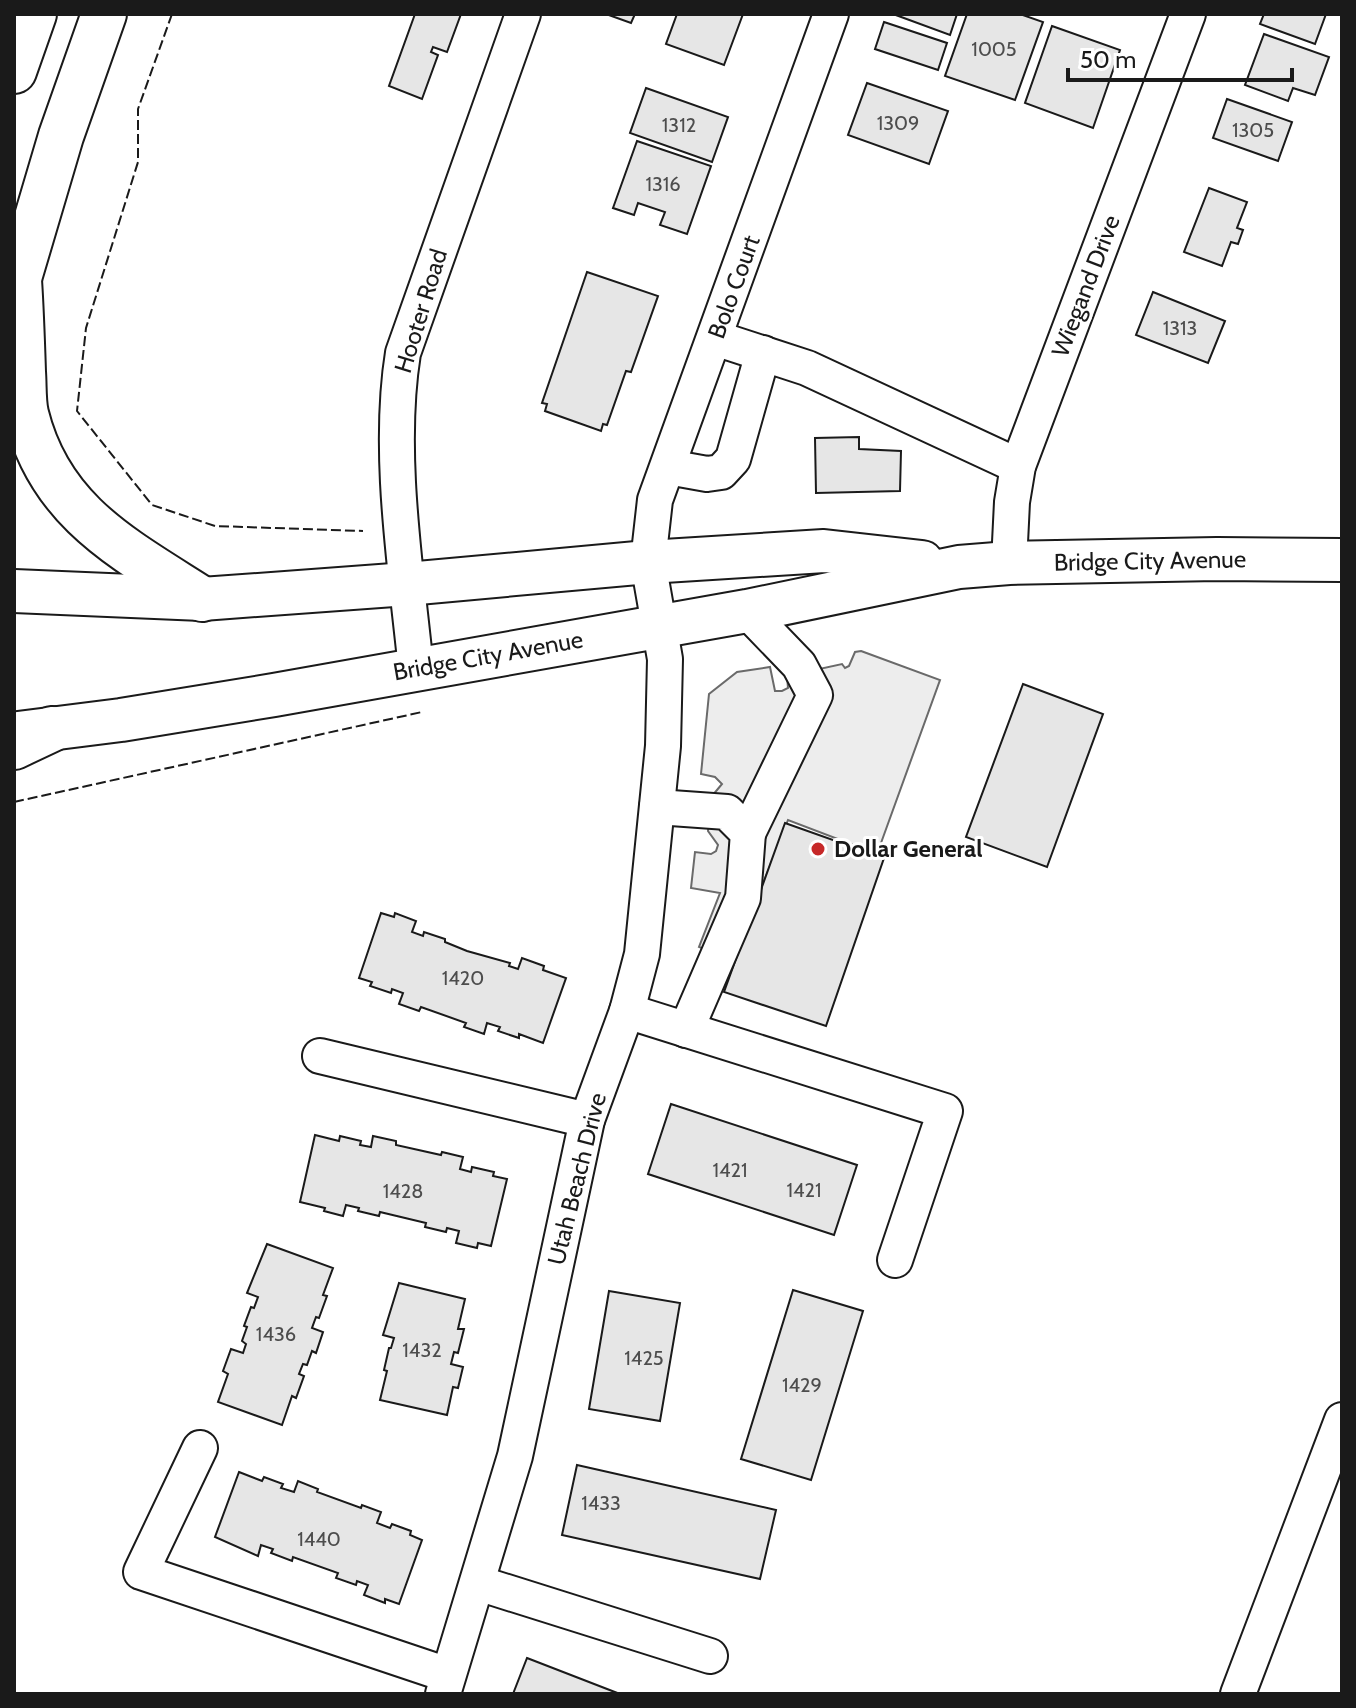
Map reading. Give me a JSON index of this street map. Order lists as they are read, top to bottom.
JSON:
{
  "streets": {
    "main road": ["Bridge City Avenue"],
    "street": [
      "Wiegand Drive",
      "Bolo Court",
      "Hooter Road",
      "Utah Beach Drive"
    ]
  },
  "crossings": [
    ["Wiegand Drive", "Bridge City Avenue"],
    ["Bolo Court", "Bridge City Avenue"],
    ["Bolo Court", "Utah Beach Drive"],
    ["Hooter Road", "Bridge City Avenue"],
    ["Bridge City Avenue", "Utah Beach Drive"]
  ],
  "places": ["Dollar General"],
  "house_numbers": [
    "1005",
    "1309",
    "1312",
    "1305",
    "1316",
    "1313",
    "1420",
    "1421",
    "1421",
    "1428",
    "1436",
    "1432",
    "1425",
    "1429",
    "1433",
    "1440"
  ],
  "scale_bar": "50 m"
}
